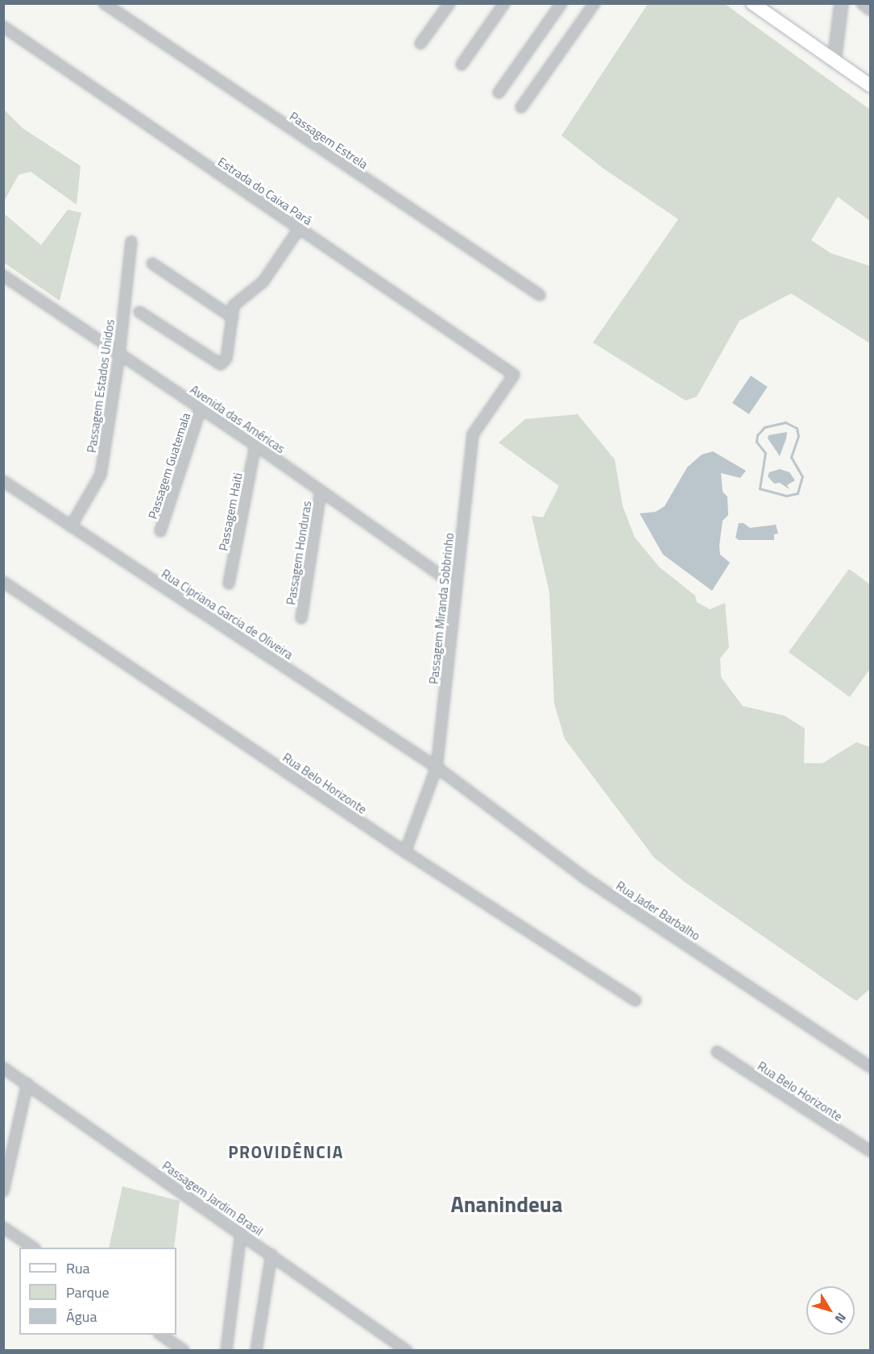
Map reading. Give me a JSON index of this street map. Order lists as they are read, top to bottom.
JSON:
{
  "streets": {
    "street": [
      "Passagem Estrela",
      "Estrada do Caixa Pará",
      "Passagem Estados Unidos",
      "Avenida das Américas",
      "Passagem Guatemala",
      "Passagem Haiti",
      "Passagem Honduras",
      "Passagem Miranda Sobbrinho",
      "Rua Cipriana Garcia de Oliveira",
      "Rua Belo Horizonte",
      "Rua Jader Barbalho",
      "Passagem Jardim Brasil"
    ]
  },
  "crossings": [
    ["Estrada do Caixa Pará", "Passagem Miranda Sobbrinho"],
    ["Passagem Estados Unidos", "Avenida das Américas"],
    ["Passagem Estados Unidos", "Rua Cipriana Garcia de Oliveira"],
    ["Avenida das Américas", "Passagem Guatemala"],
    ["Avenida das Américas", "Passagem Haiti"],
    ["Avenida das Américas", "Passagem Honduras"],
    ["Avenida das Américas", "Passagem Miranda Sobbrinho"],
    ["Passagem Miranda Sobbrinho", "Rua Cipriana Garcia de Oliveira"],
    ["Passagem Miranda Sobbrinho", "Rua Belo Horizonte"],
    ["Passagem Miranda Sobbrinho", "Rua Jader Barbalho"],
    ["Rua Cipriana Garcia de Oliveira", "Rua Jader Barbalho"]
  ],
  "districts": ["PROVIDÊNCIA", "Ananindeua"],
  "legend": ["Rua", "Parque", "Água"],
  "north": "bottom right"
}
